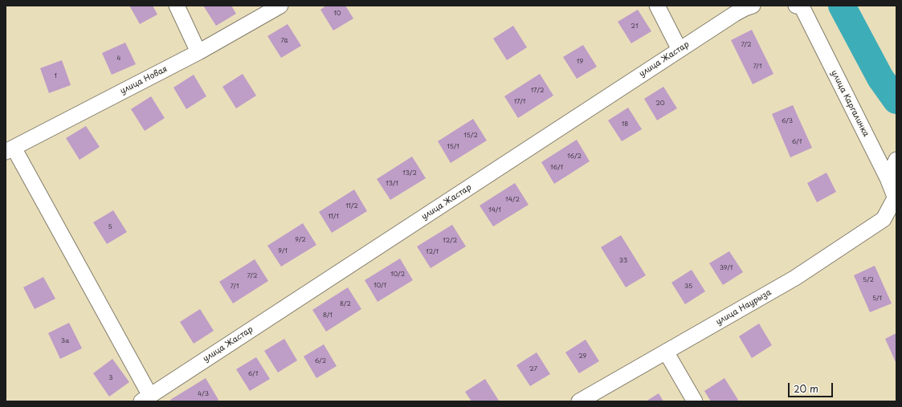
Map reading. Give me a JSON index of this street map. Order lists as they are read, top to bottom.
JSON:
{
  "streets": {
    "street": [
      "улица Жастар",
      "улица Новая",
      "улица Каргалинка",
      "улица Наурыза"
    ]
  },
  "crossings": [
    ["улица Каргалинка", "улица Наурыза"]
  ],
  "house_numbers": [
    "10",
    "21",
    "7а",
    "7/2",
    "4",
    "19",
    "7/1",
    "1",
    "17/2",
    "17/1",
    "20",
    "6/3",
    "18",
    "15/2",
    "6/1",
    "15/1",
    "16/2",
    "16/1",
    "13/2",
    "13/1",
    "14/2",
    "11/2",
    "14/1",
    "11/1",
    "5",
    "9/2",
    "12/2",
    "9/1",
    "12/1",
    "33",
    "39/1",
    "10/2",
    "7/2",
    "5/2",
    "10/1",
    "7/1",
    "35",
    "5/1",
    "8/2",
    "8/1",
    "3a",
    "29",
    "6/2",
    "27",
    "6/1",
    "3",
    "4/3"
  ],
  "scale_bar": "20 m"
}
